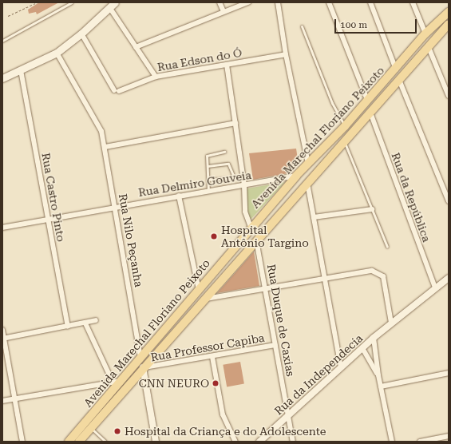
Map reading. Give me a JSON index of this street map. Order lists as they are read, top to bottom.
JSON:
{
  "streets": {
    "main road": ["Avenida Marechal Floriano Peixoto", "Rua Nilo Peçanha"],
    "street": [
      "Rua Edson do Ó",
      "Rua Delmiro Gouveia",
      "Rua Castro Pinto",
      "Rua da República",
      "Rua Duque de Caxias",
      "Rua Professor Capiba",
      "Rua da Independecia"
    ]
  },
  "crossings": [
    ["Avenida Marechal Floriano Peixoto", "Rua Delmiro Gouveia"],
    ["Avenida Marechal Floriano Peixoto", "Rua da República"],
    ["Avenida Marechal Floriano Peixoto", "Rua Nilo Peçanha"],
    ["Avenida Marechal Floriano Peixoto", "Rua Duque de Caxias"],
    ["Avenida Marechal Floriano Peixoto", "Rua Professor Capiba"],
    ["Rua Delmiro Gouveia", "Rua Castro Pinto"],
    ["Rua Delmiro Gouveia", "Rua Nilo Peçanha"],
    ["Rua da República", "Rua da Independecia"],
    ["Rua Nilo Peçanha", "Rua Professor Capiba"],
    ["Rua Duque de Caxias", "Rua Professor Capiba"],
    ["Rua Duque de Caxias", "Rua da Independecia"]
  ],
  "places": ["Hospital Antônio Targino", "CNN NEURO", "Hospital da Criança e do Adolescente"],
  "scale_bar": "100 m"
}
